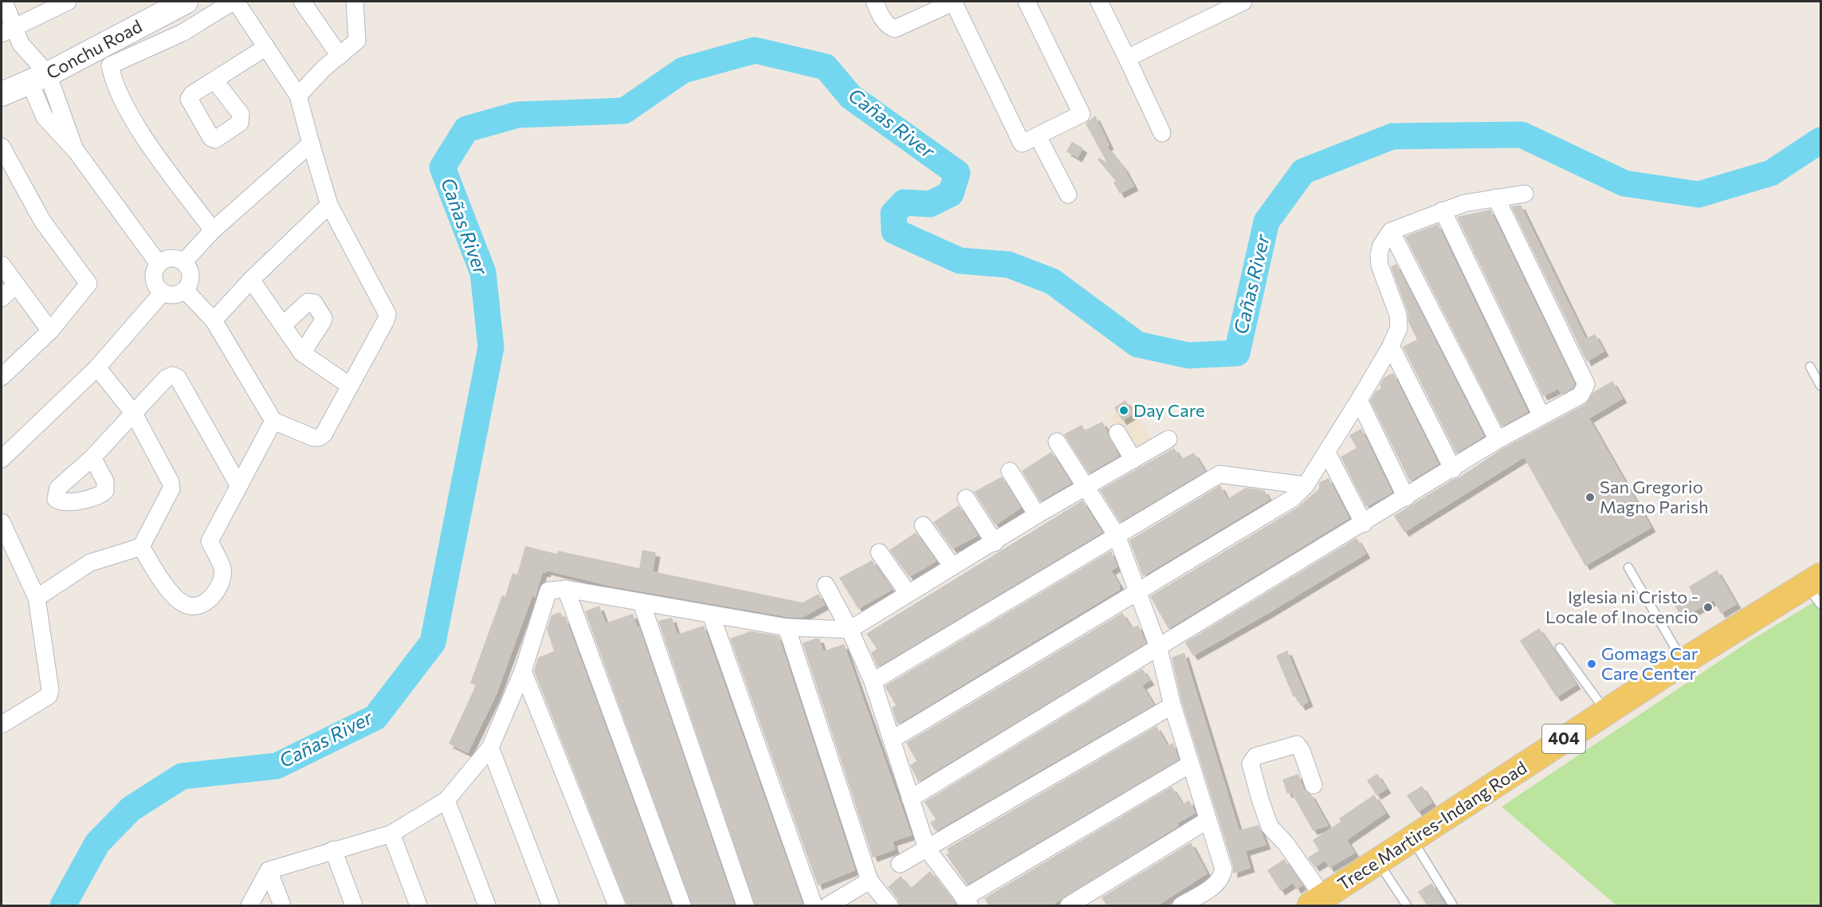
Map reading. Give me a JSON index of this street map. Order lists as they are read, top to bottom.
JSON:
{
  "streets": {
    "main road": ["Conchu Road", "404", "Trece Martires-Indang Road"]
  },
  "water": ["Cañas River"],
  "places": [
    "Day Care",
    "San Gregorio Magno Parish",
    "Iglesia ni Cristo - Locale of Inocencio",
    "Gomags Car Care Center"
  ]
}
